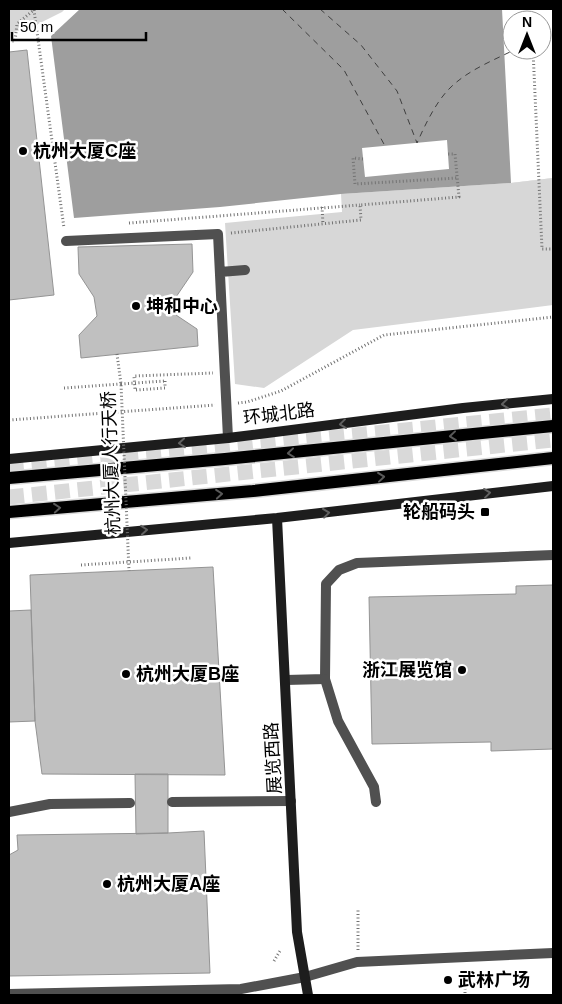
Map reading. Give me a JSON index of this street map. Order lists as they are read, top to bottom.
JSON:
{
  "streets": {
    "main road": ["环城北路", "展览西路"],
    "path": ["杭州大厦人行天桥"]
  },
  "places": {
    "other": [
      "杭州大厦C座",
      "坤和中心",
      "浙江展览馆",
      "杭州大厦B座",
      "杭州大厦A座",
      "武林广场"
    ],
    "transit": ["轮船码头"]
  },
  "scale_bar": "50 m",
  "north": "top"
}
